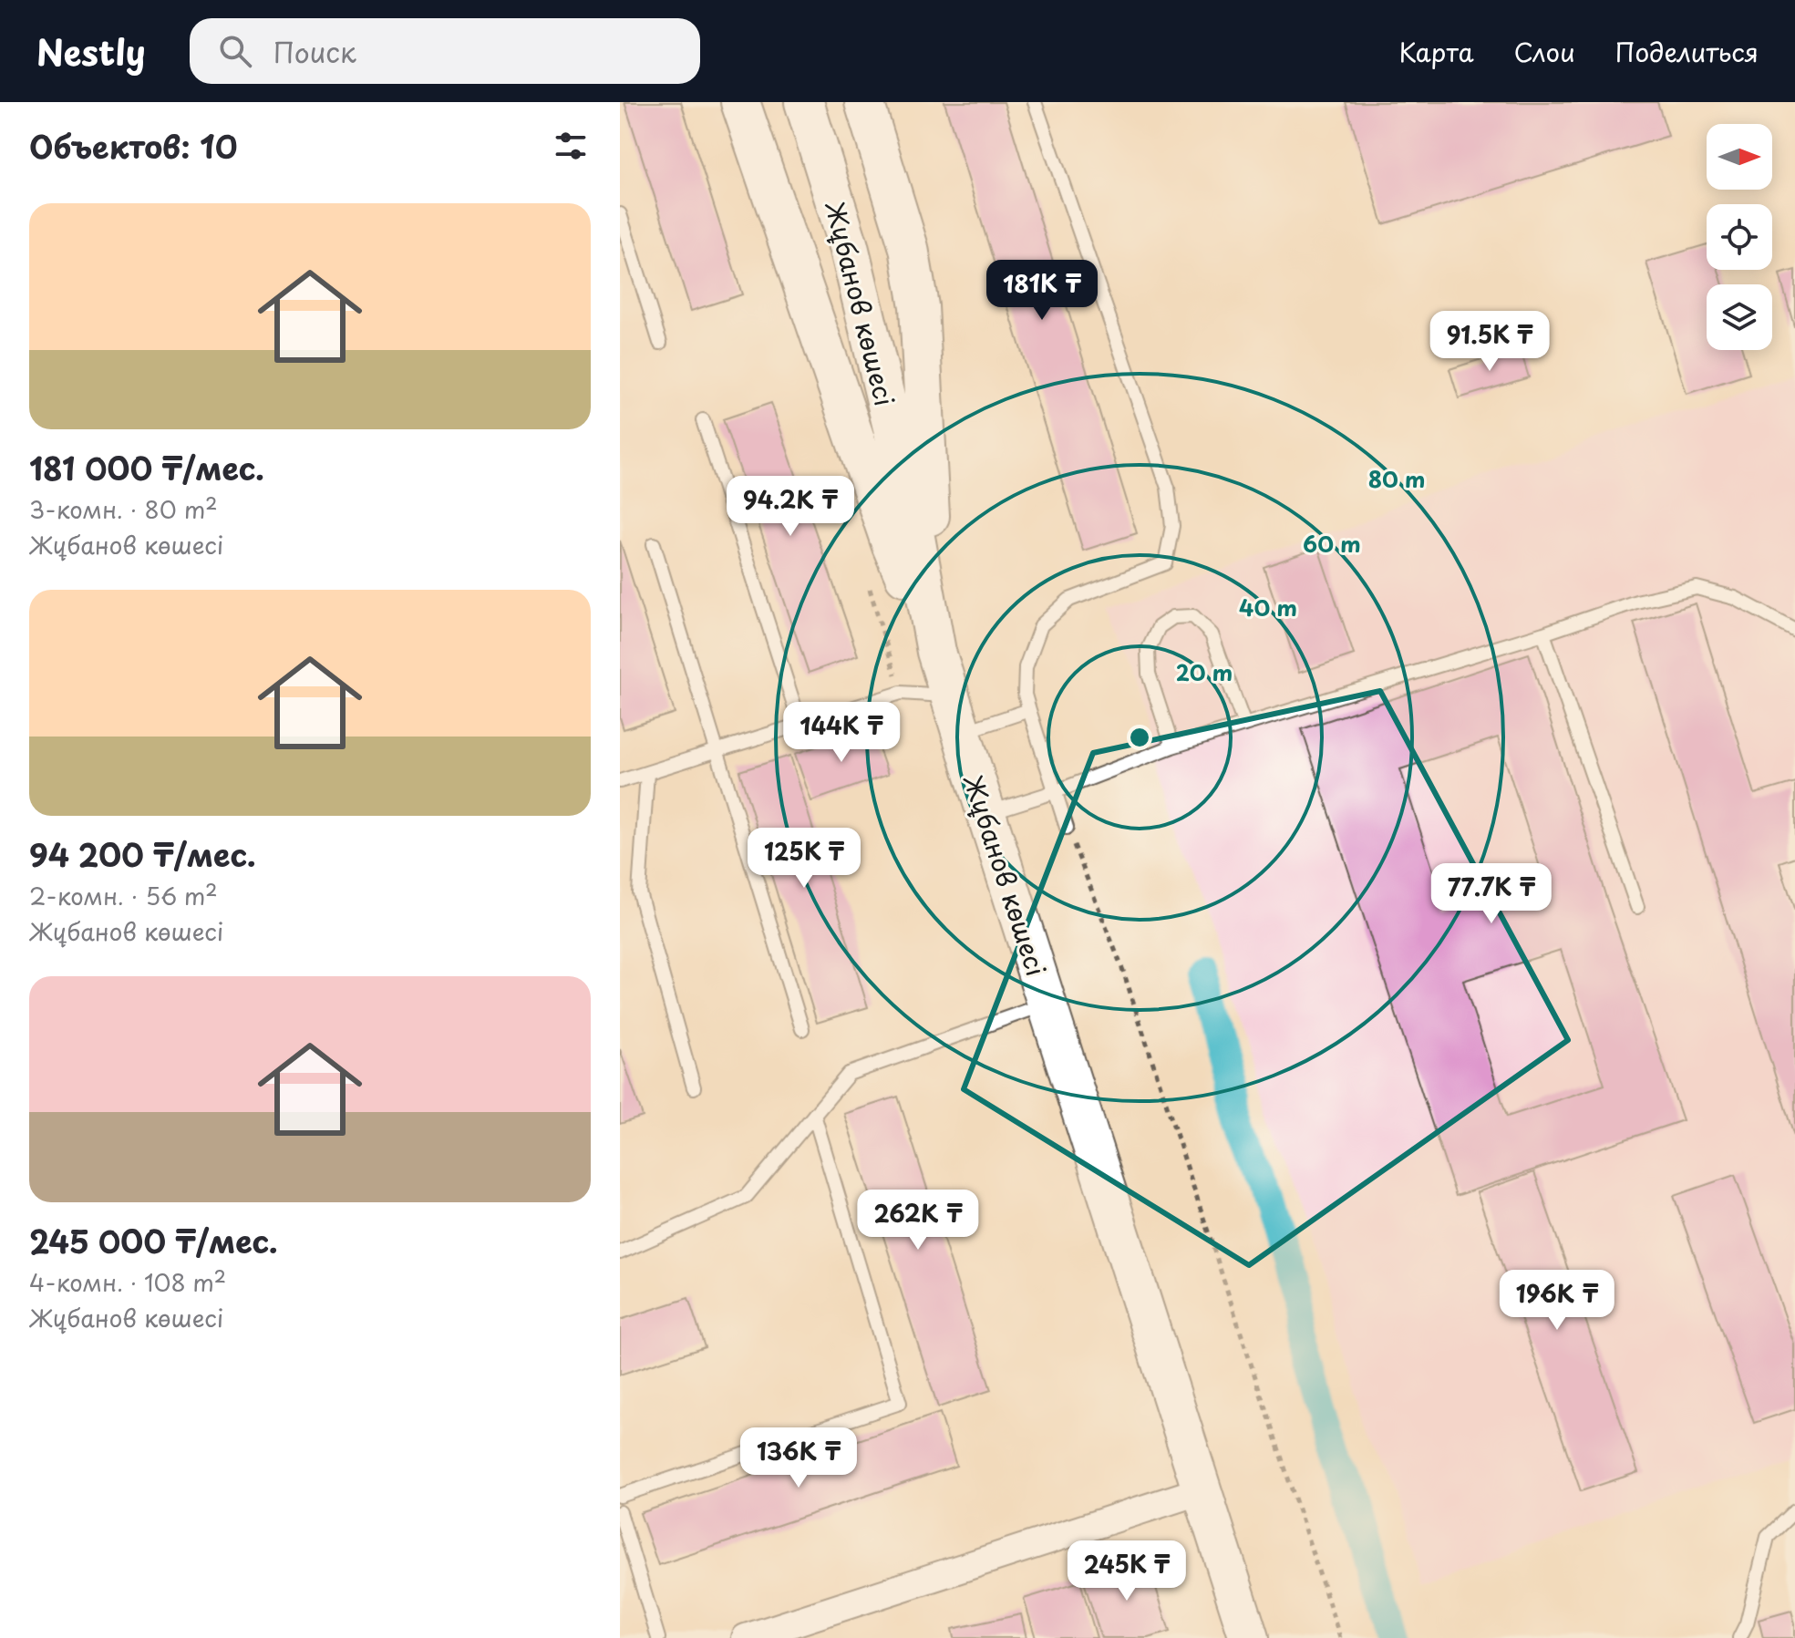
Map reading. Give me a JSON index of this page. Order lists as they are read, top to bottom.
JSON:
{
  "streets": {
    "main road": ["Жұбанов көшесі"]
  },
  "north": "right",
  "page": {
    "header": "Nestly",
    "search": "Поиск",
    "nav": ["Карта", "Слои", "Поделиться"],
    "heading": "Объектов: 10",
    "list": [
      {
        "name": "181 000 ₸/мес.",
        "note": "3-комн. · 80 m² · Жұбанов көшесі"
      },
      {
        "name": "94 200 ₸/мес.",
        "note": "2-комн. · 56 m² · Жұбанов көшесі"
      },
      {
        "name": "245 000 ₸/мес.",
        "note": "4-комн. · 108 m² · Жұбанов көшесі"
      }
    ],
    "price": [
      "181K ₸",
      "91.5K ₸",
      "94.2K ₸",
      "144K ₸",
      "125K ₸",
      "77.7K ₸",
      "262K ₸",
      "196K ₸",
      "136K ₸",
      "245K ₸"
    ]
  },
  "rings": [
    "80 m",
    "60 m",
    "40 m",
    "20 m"
  ]
}
